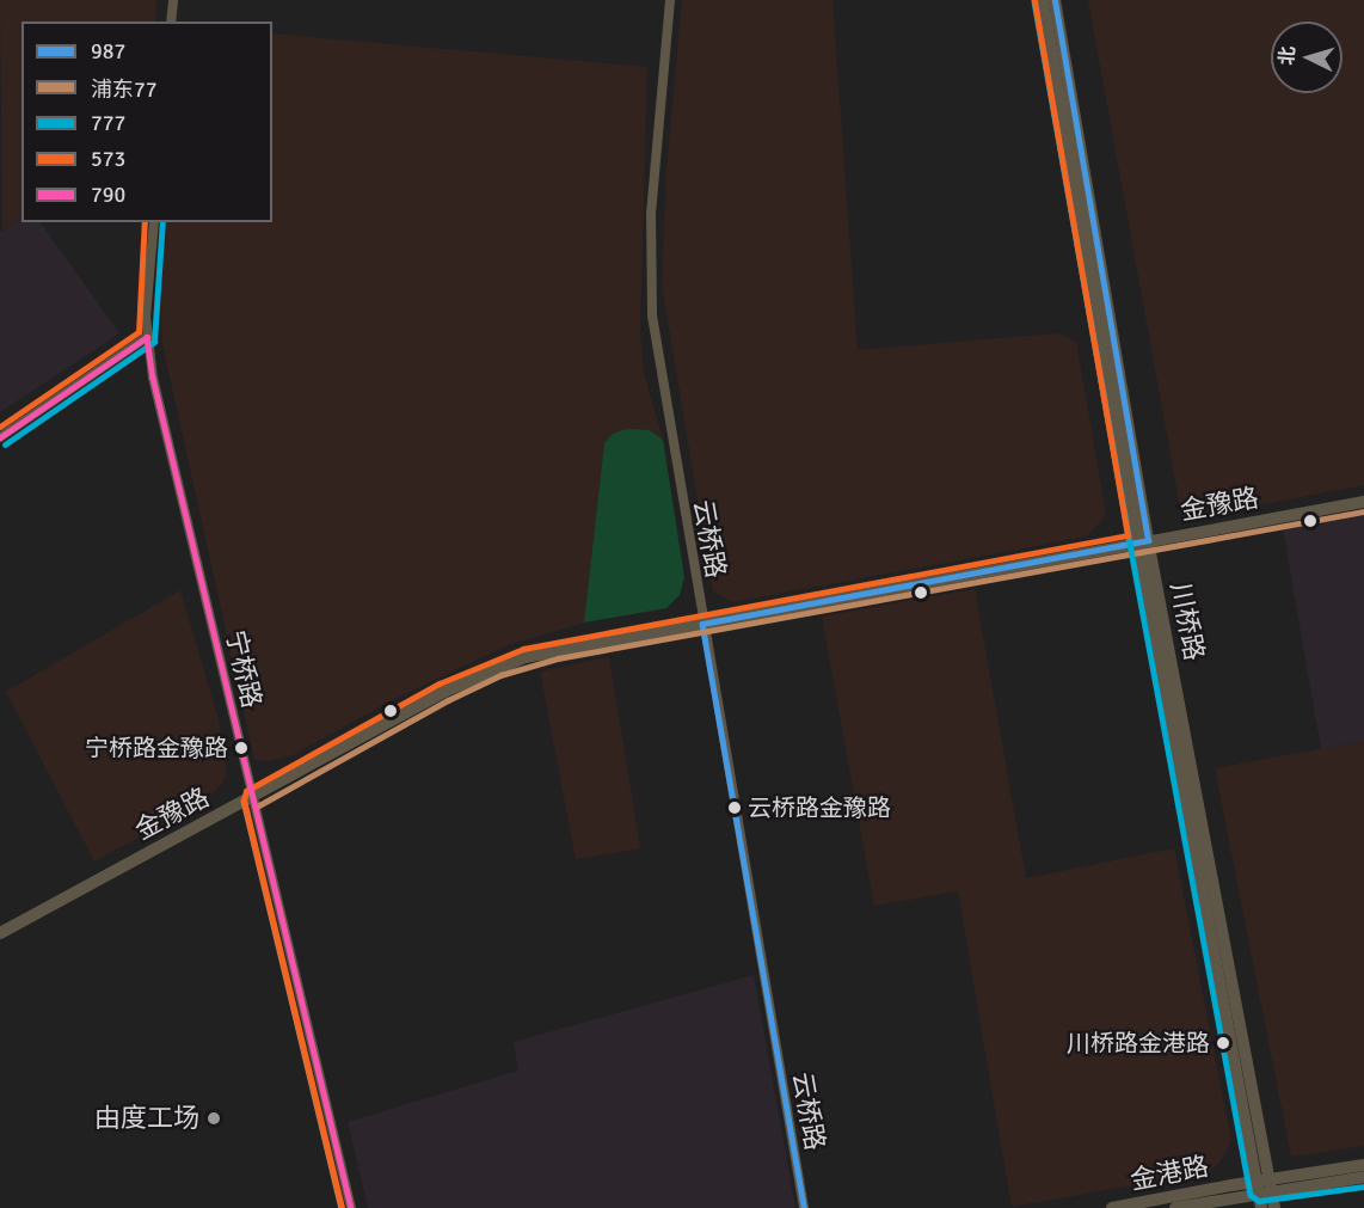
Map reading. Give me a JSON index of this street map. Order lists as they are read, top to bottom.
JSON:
{
  "streets": {
    "street": [
      "金豫路",
      "云桥路",
      "川桥路",
      "宁桥路",
      "金港路"
    ]
  },
  "crossings": [
    ["金豫路", "云桥路"],
    ["金豫路", "川桥路"],
    ["金豫路", "宁桥路"],
    ["川桥路", "金港路"]
  ],
  "places": [
    "宁桥路金豫路",
    "云桥路金豫路",
    "川桥路金港路",
    "由度工场"
  ],
  "lines": [
    "transit line 987",
    "transit line 777",
    "transit line 573",
    "transit line 790",
    "transit line 浦东77"
  ],
  "legend": [
    "987",
    "浦东77",
    "777",
    "573",
    "790"
  ],
  "north": "left"
}
